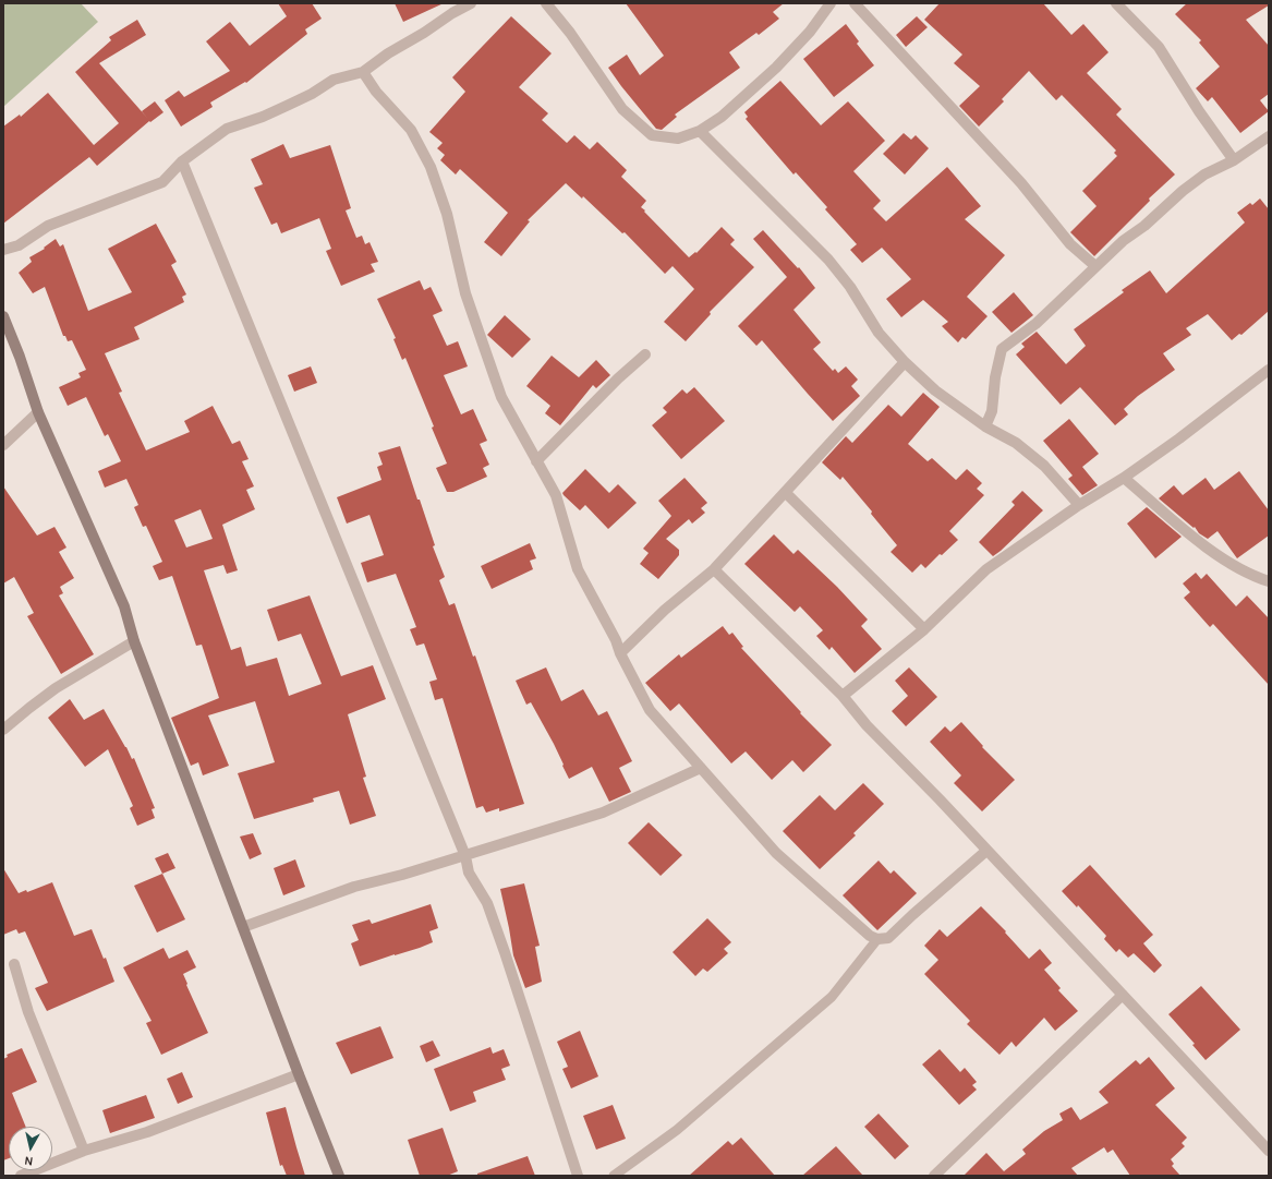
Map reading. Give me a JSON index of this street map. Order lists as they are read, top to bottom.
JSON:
{
  "north": "bottom"
}
